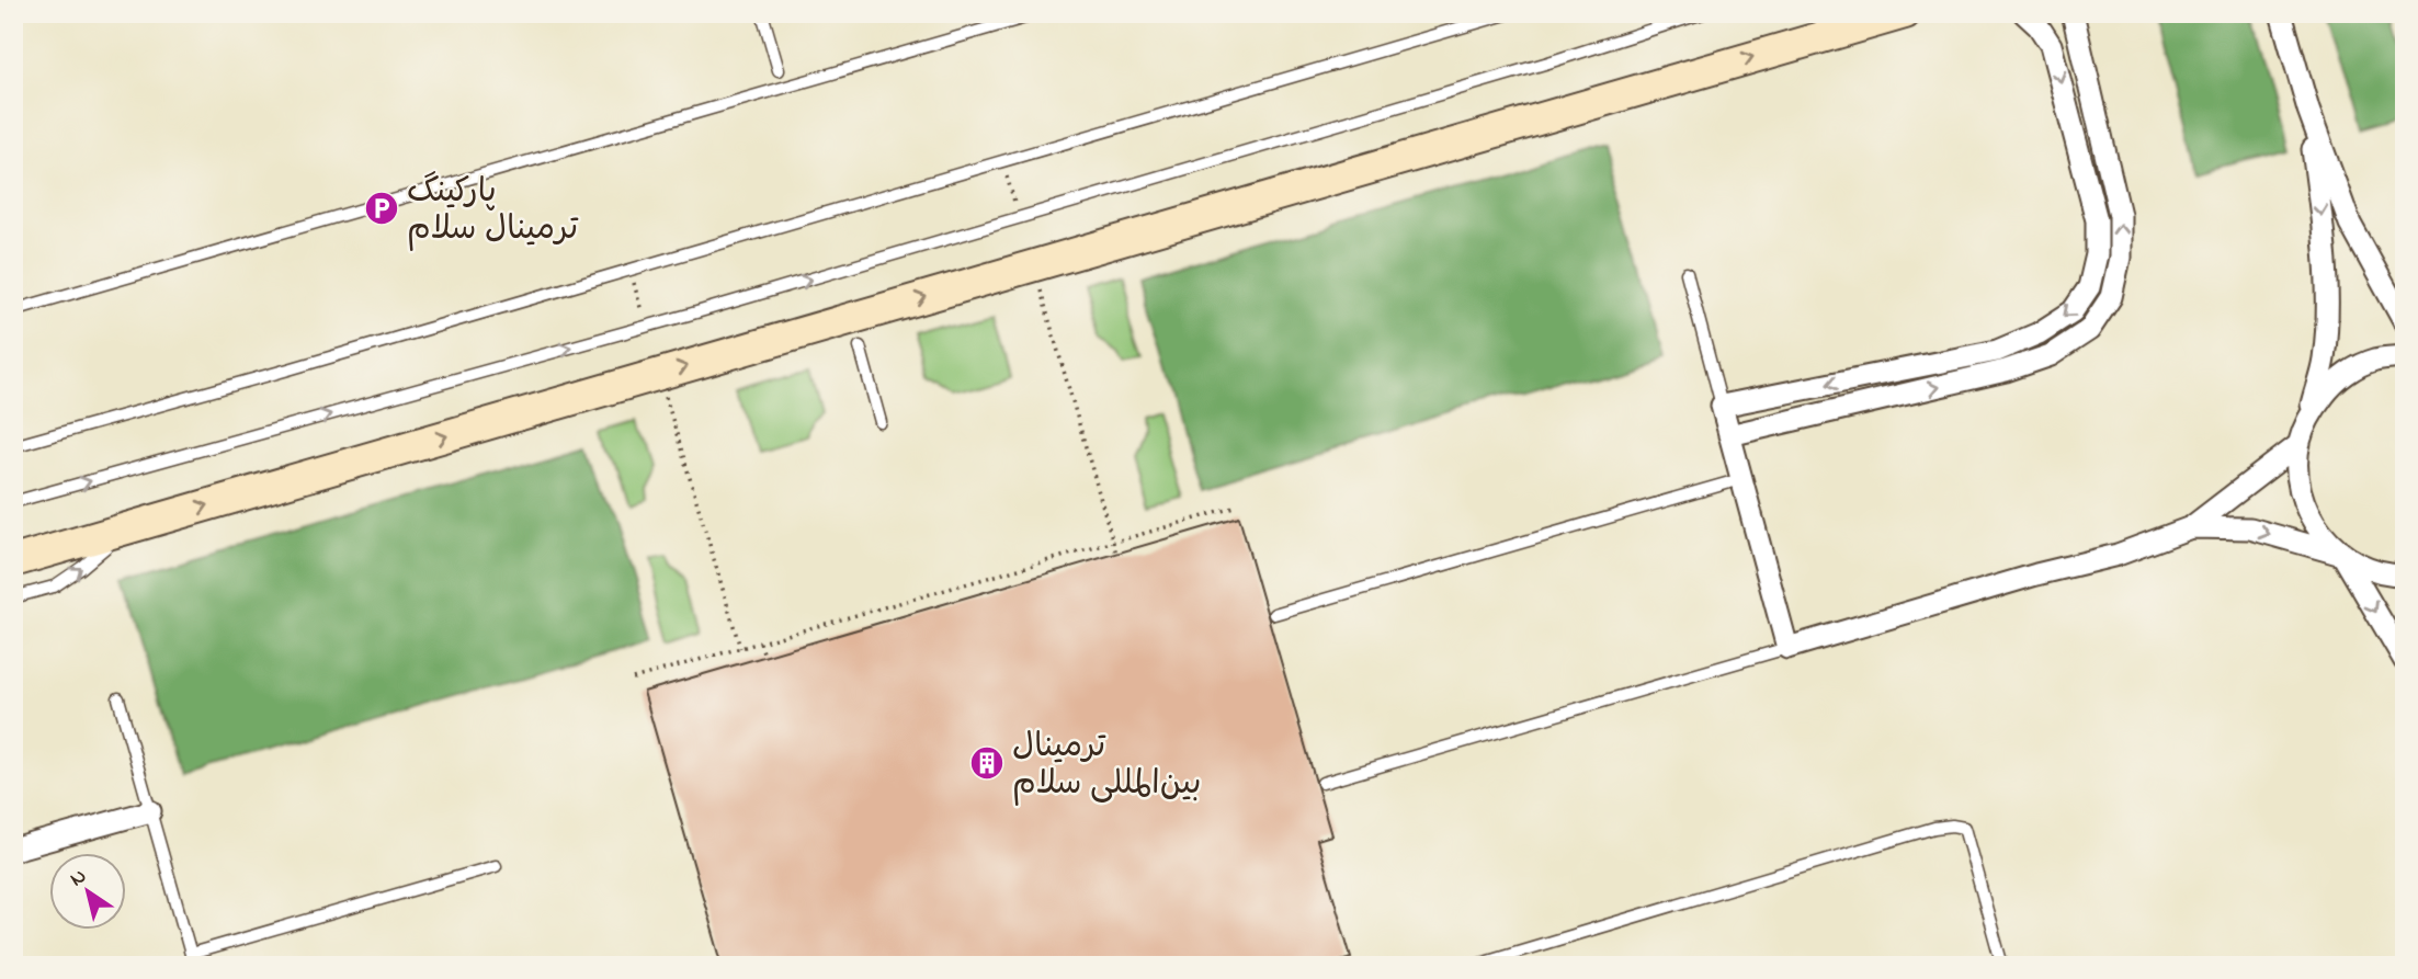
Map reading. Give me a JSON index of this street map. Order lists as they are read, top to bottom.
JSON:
{
  "places": {
    "parking": ["پارکینگ ترمینال سلام"],
    "building": ["ترمینال بین‌المللی سلام"]
  },
  "north": "top left"
}
